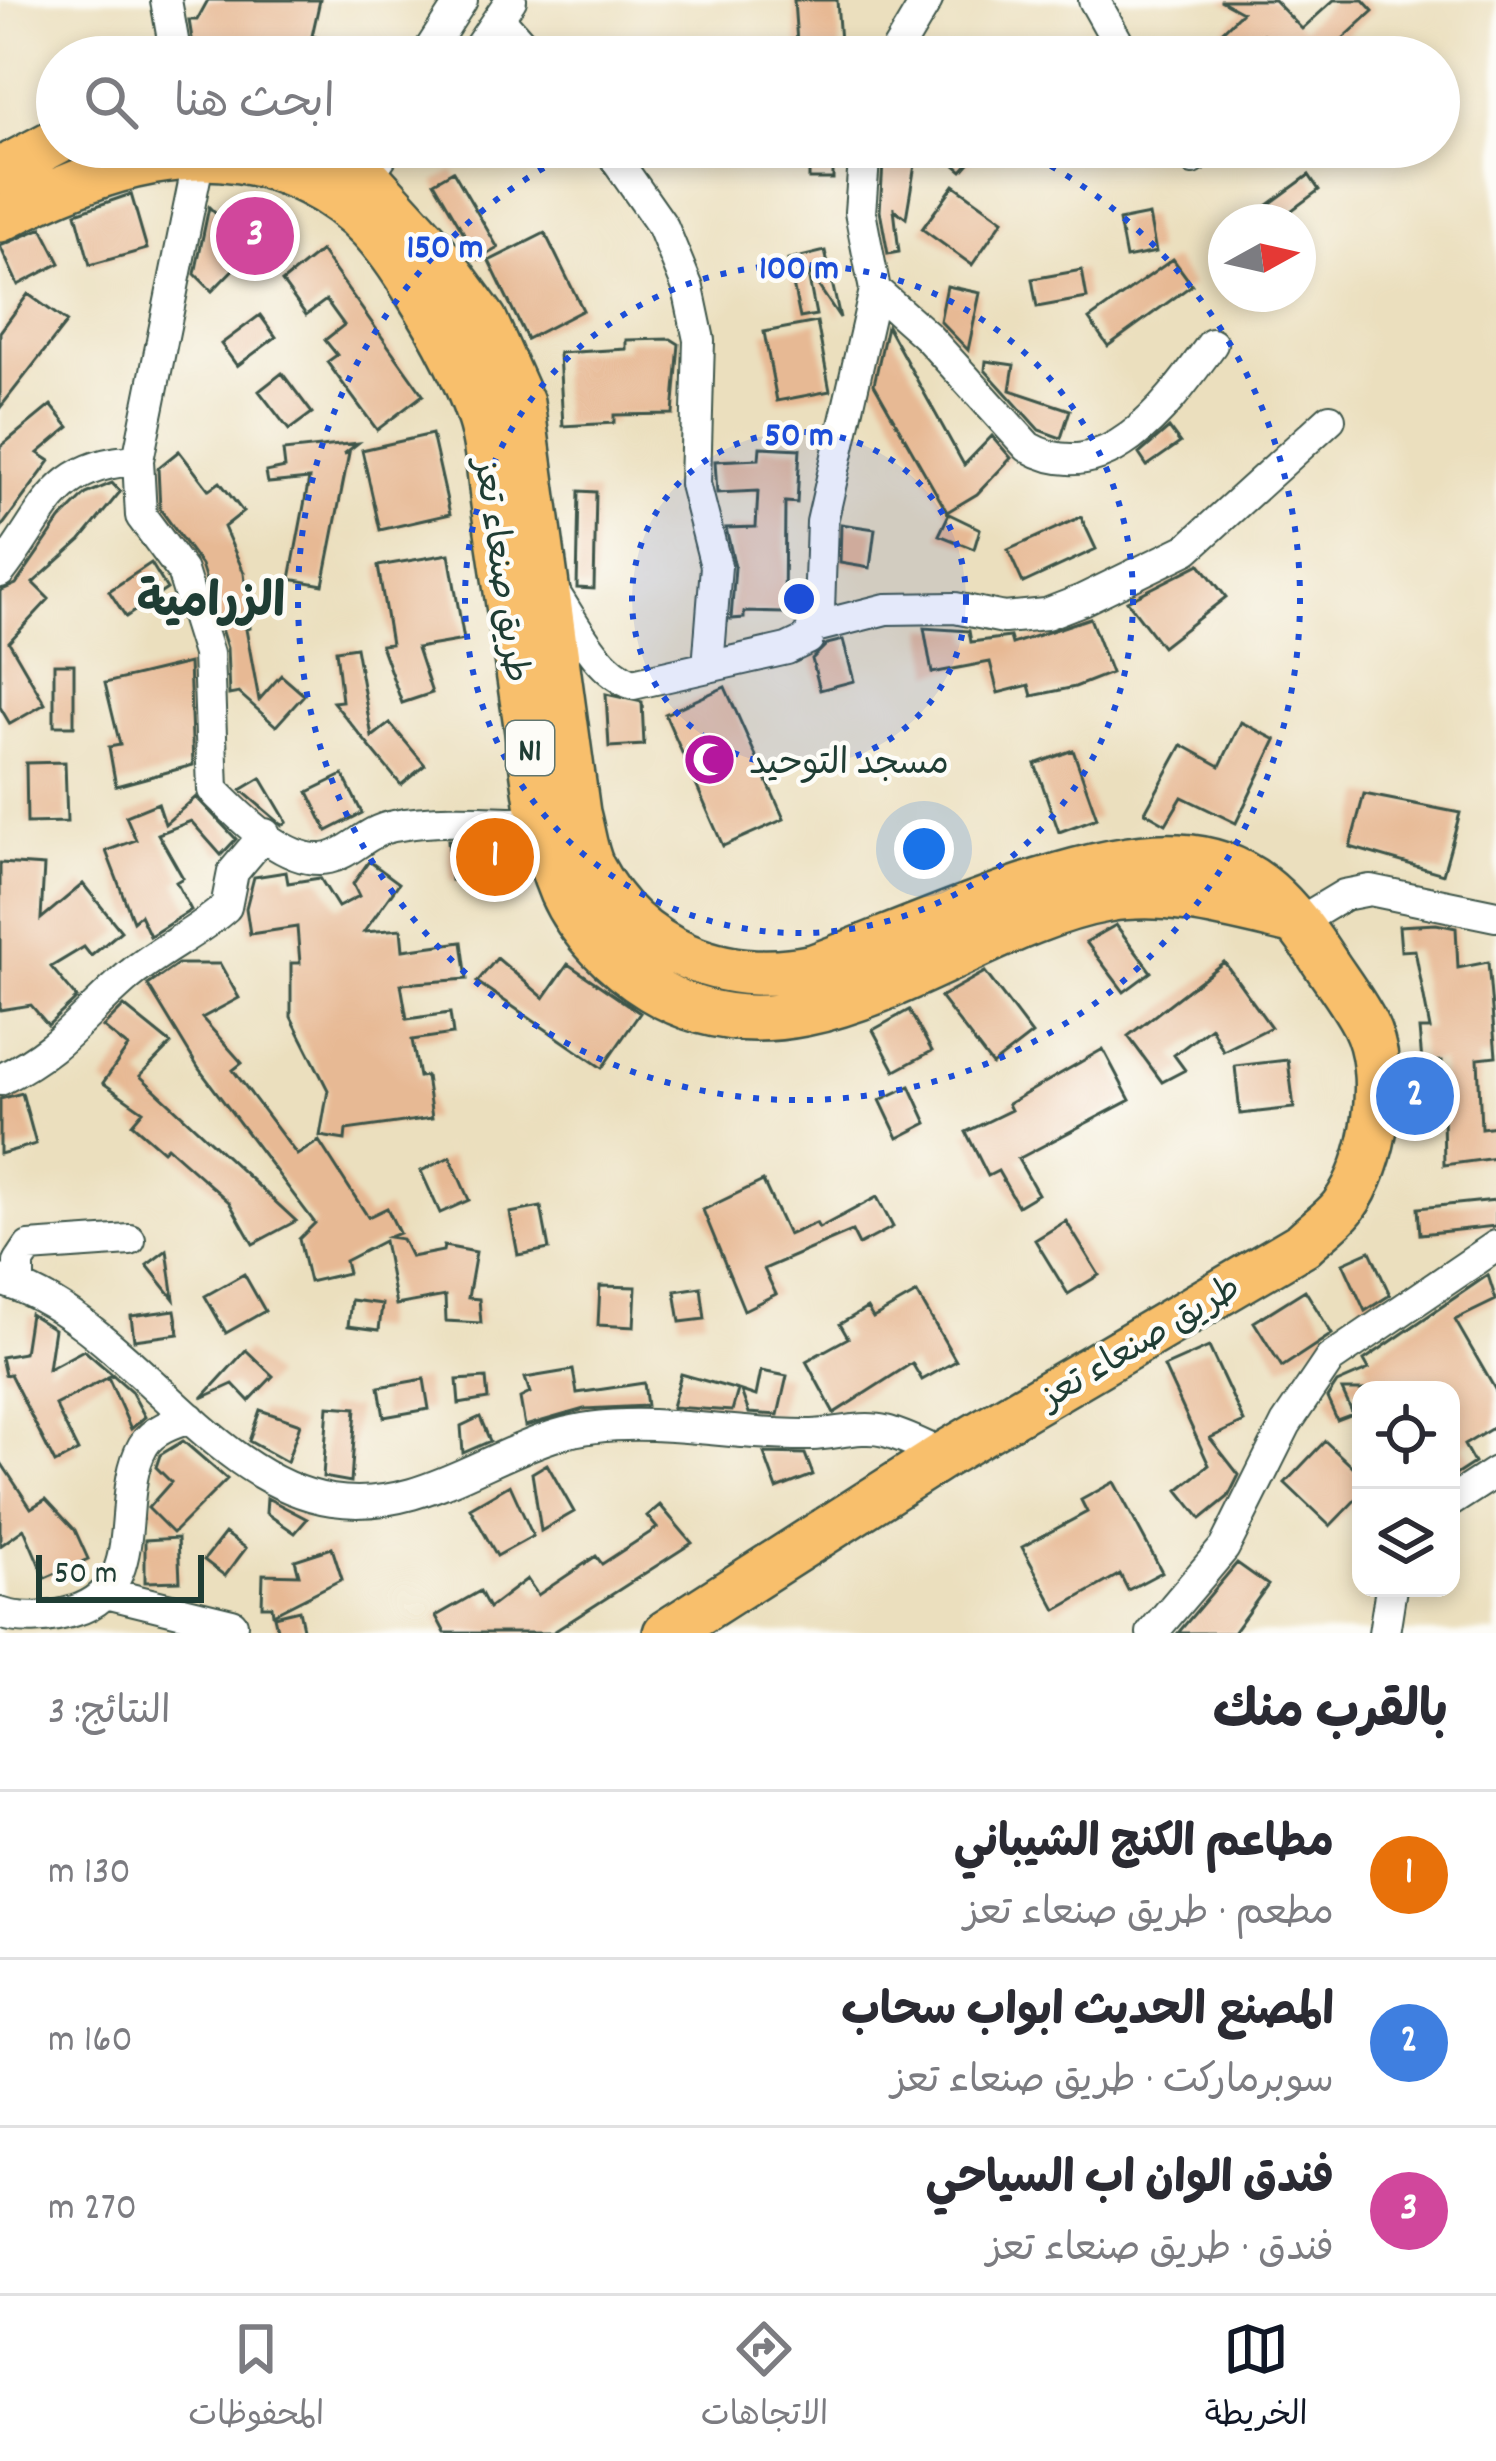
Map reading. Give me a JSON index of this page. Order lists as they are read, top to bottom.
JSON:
{
  "streets": {
    "highway": ["طريق صنعاء تعز", "N1"]
  },
  "districts": ["الزرامية"],
  "places": {
    "mosque": ["مسجد التوحيد"]
  },
  "scale_bar": "50 m",
  "north": "right",
  "page": {
    "search": "ابحث هنا",
    "pins": ["3", "1", "2"],
    "scale": "50 m",
    "heading": ["بالقرب منك", "النتائج: 3"],
    "list": [
      {
        "mark": "1",
        "name": "مطاعم الكنج الشيباني",
        "note": "مطعم · طريق صنعاء تعز",
        "value": "130 m"
      },
      {
        "mark": "2",
        "name": "المصنع الحديث ابواب سحاب",
        "note": "سوبرماركت · طريق صنعاء تعز",
        "value": "160 m"
      },
      {
        "mark": "3",
        "name": "فندق الوان اب السياحي",
        "note": "فندق · طريق صنعاء تعز",
        "value": "270 m"
      }
    ],
    "nav": ["الخريطة", "الاتجاهات", "المحفوظات"]
  },
  "rings": ["150 m", "100 m", "50 m"]
}
